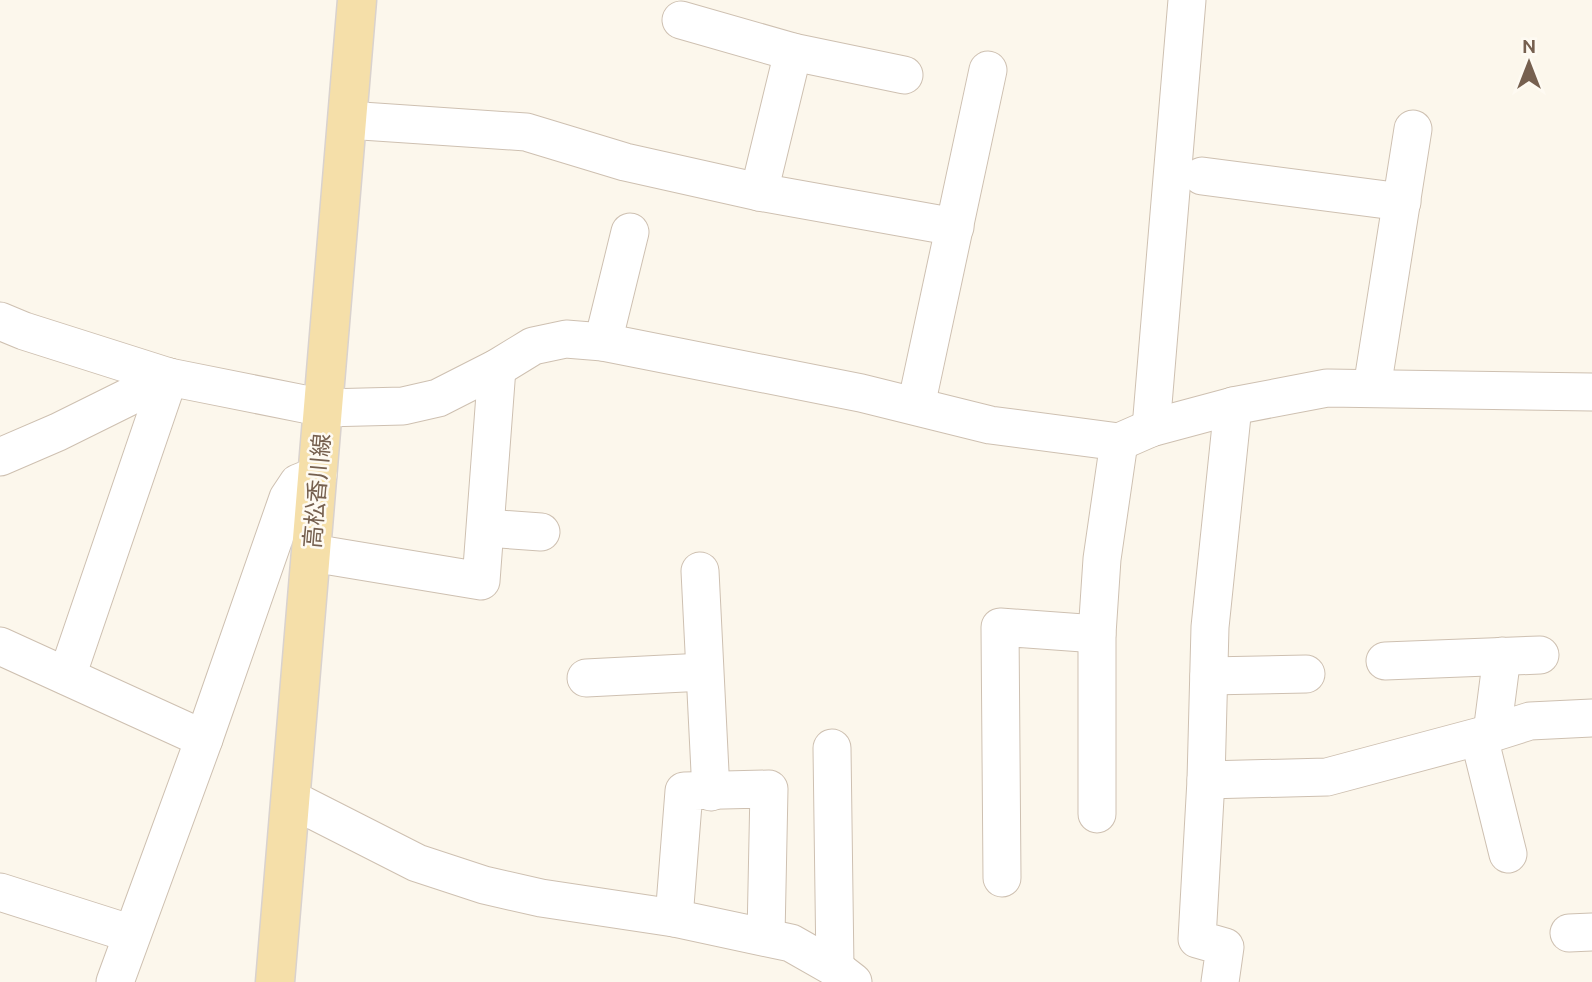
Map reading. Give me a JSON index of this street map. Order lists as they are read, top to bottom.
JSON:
{
  "streets": {
    "main road": ["高松香川線"]
  },
  "north": "top"
}
